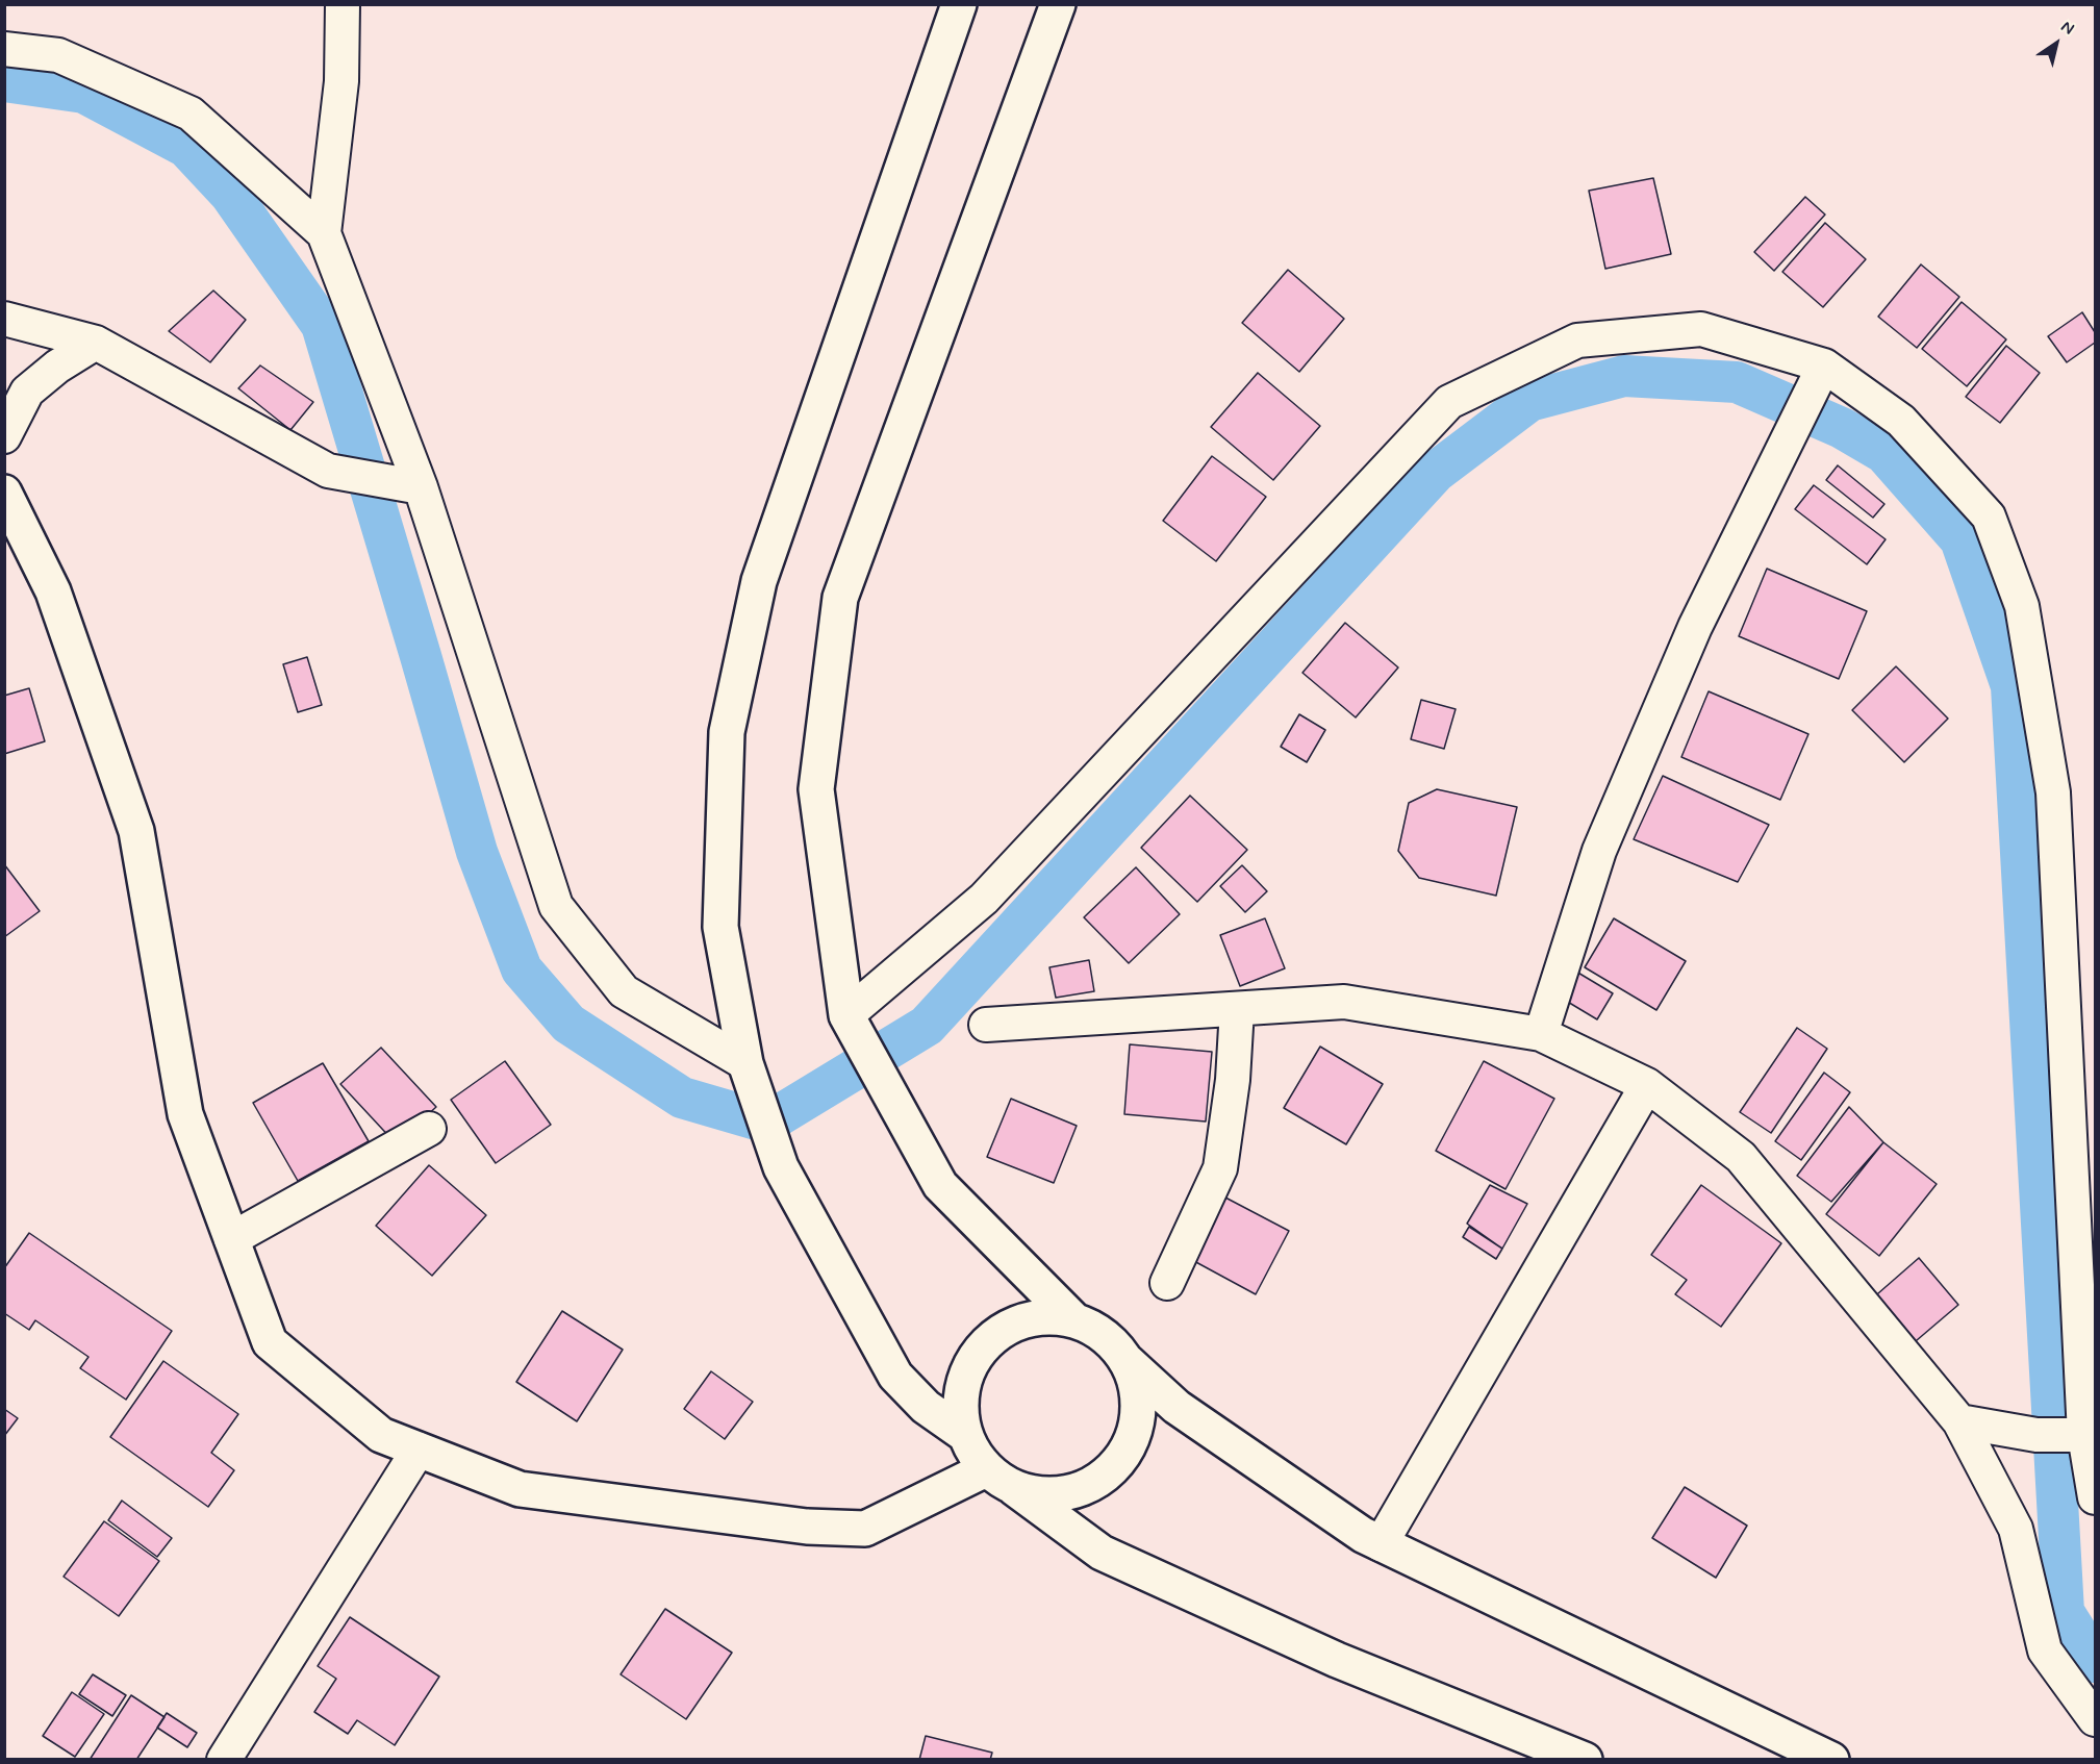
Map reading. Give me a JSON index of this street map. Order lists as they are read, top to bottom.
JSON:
{
  "north": "top right"
}
